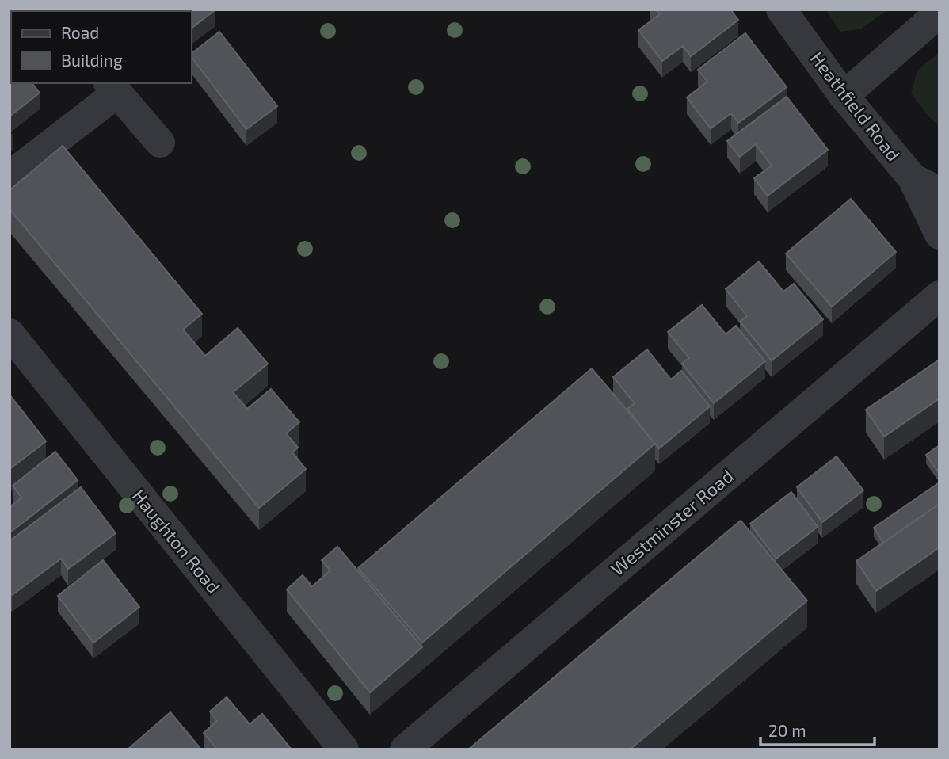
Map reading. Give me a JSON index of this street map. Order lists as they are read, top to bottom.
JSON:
{
  "streets": {
    "street": ["Heathfield Road", "Westminster Road", "Haughton Road"]
  },
  "legend": ["Road", "Building"],
  "scale_bar": "20 m"
}
